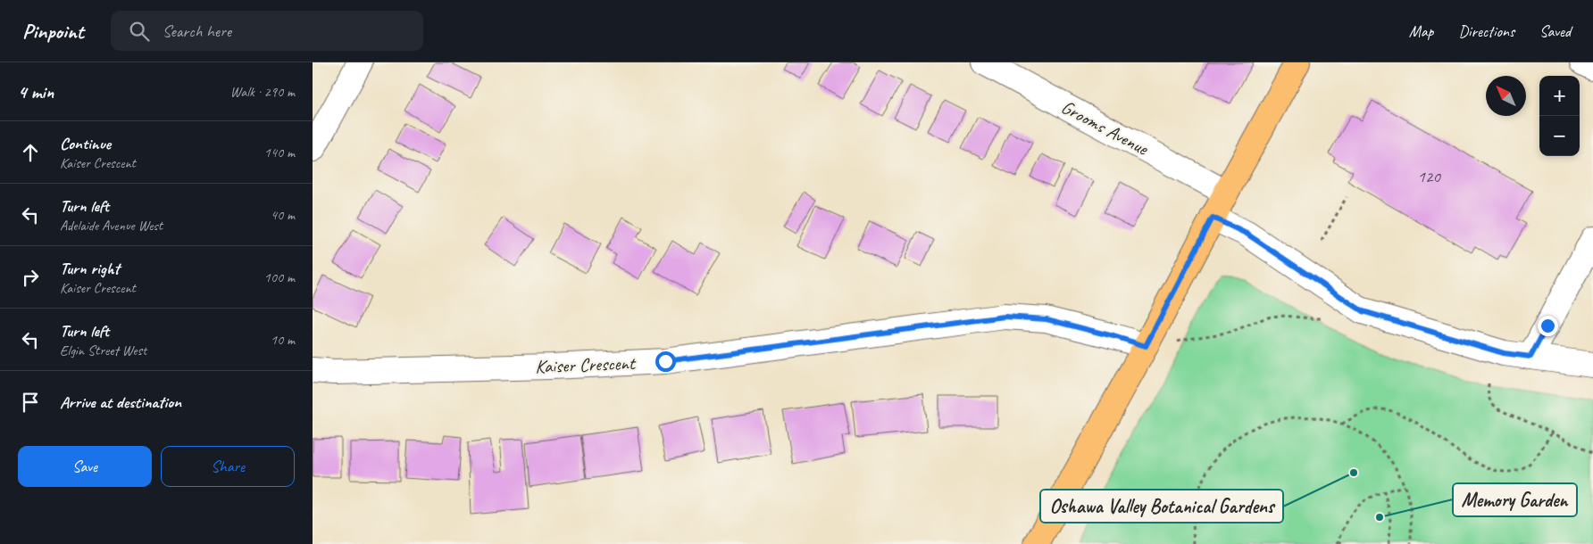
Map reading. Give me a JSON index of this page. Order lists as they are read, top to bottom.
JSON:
{
  "streets": {
    "street": ["Grooms Avenue", "Kaiser Crescent"]
  },
  "places": ["Oshawa Valley Botanical Gardens", "Memory Garden"],
  "house_numbers": ["120"],
  "north": "top left",
  "page": {
    "header": "Pinpoint",
    "search": "Search here",
    "nav": ["Map", "Directions", "Saved"],
    "heading": ["4 min", "Walk · 290 m"],
    "map_buttons": ["+", "−"],
    "list": [
      ["Continue", "Kaiser Crescent", "140 m"],
      ["Turn left", "Adelaide Avenue West", "40 m"],
      ["Turn right", "Kaiser Crescent", "100 m"],
      ["Turn left", "Elgin Street West", "10 m"],
      "Arrive at destination"
    ],
    "buttons": ["Save", "Share"]
  }
}
